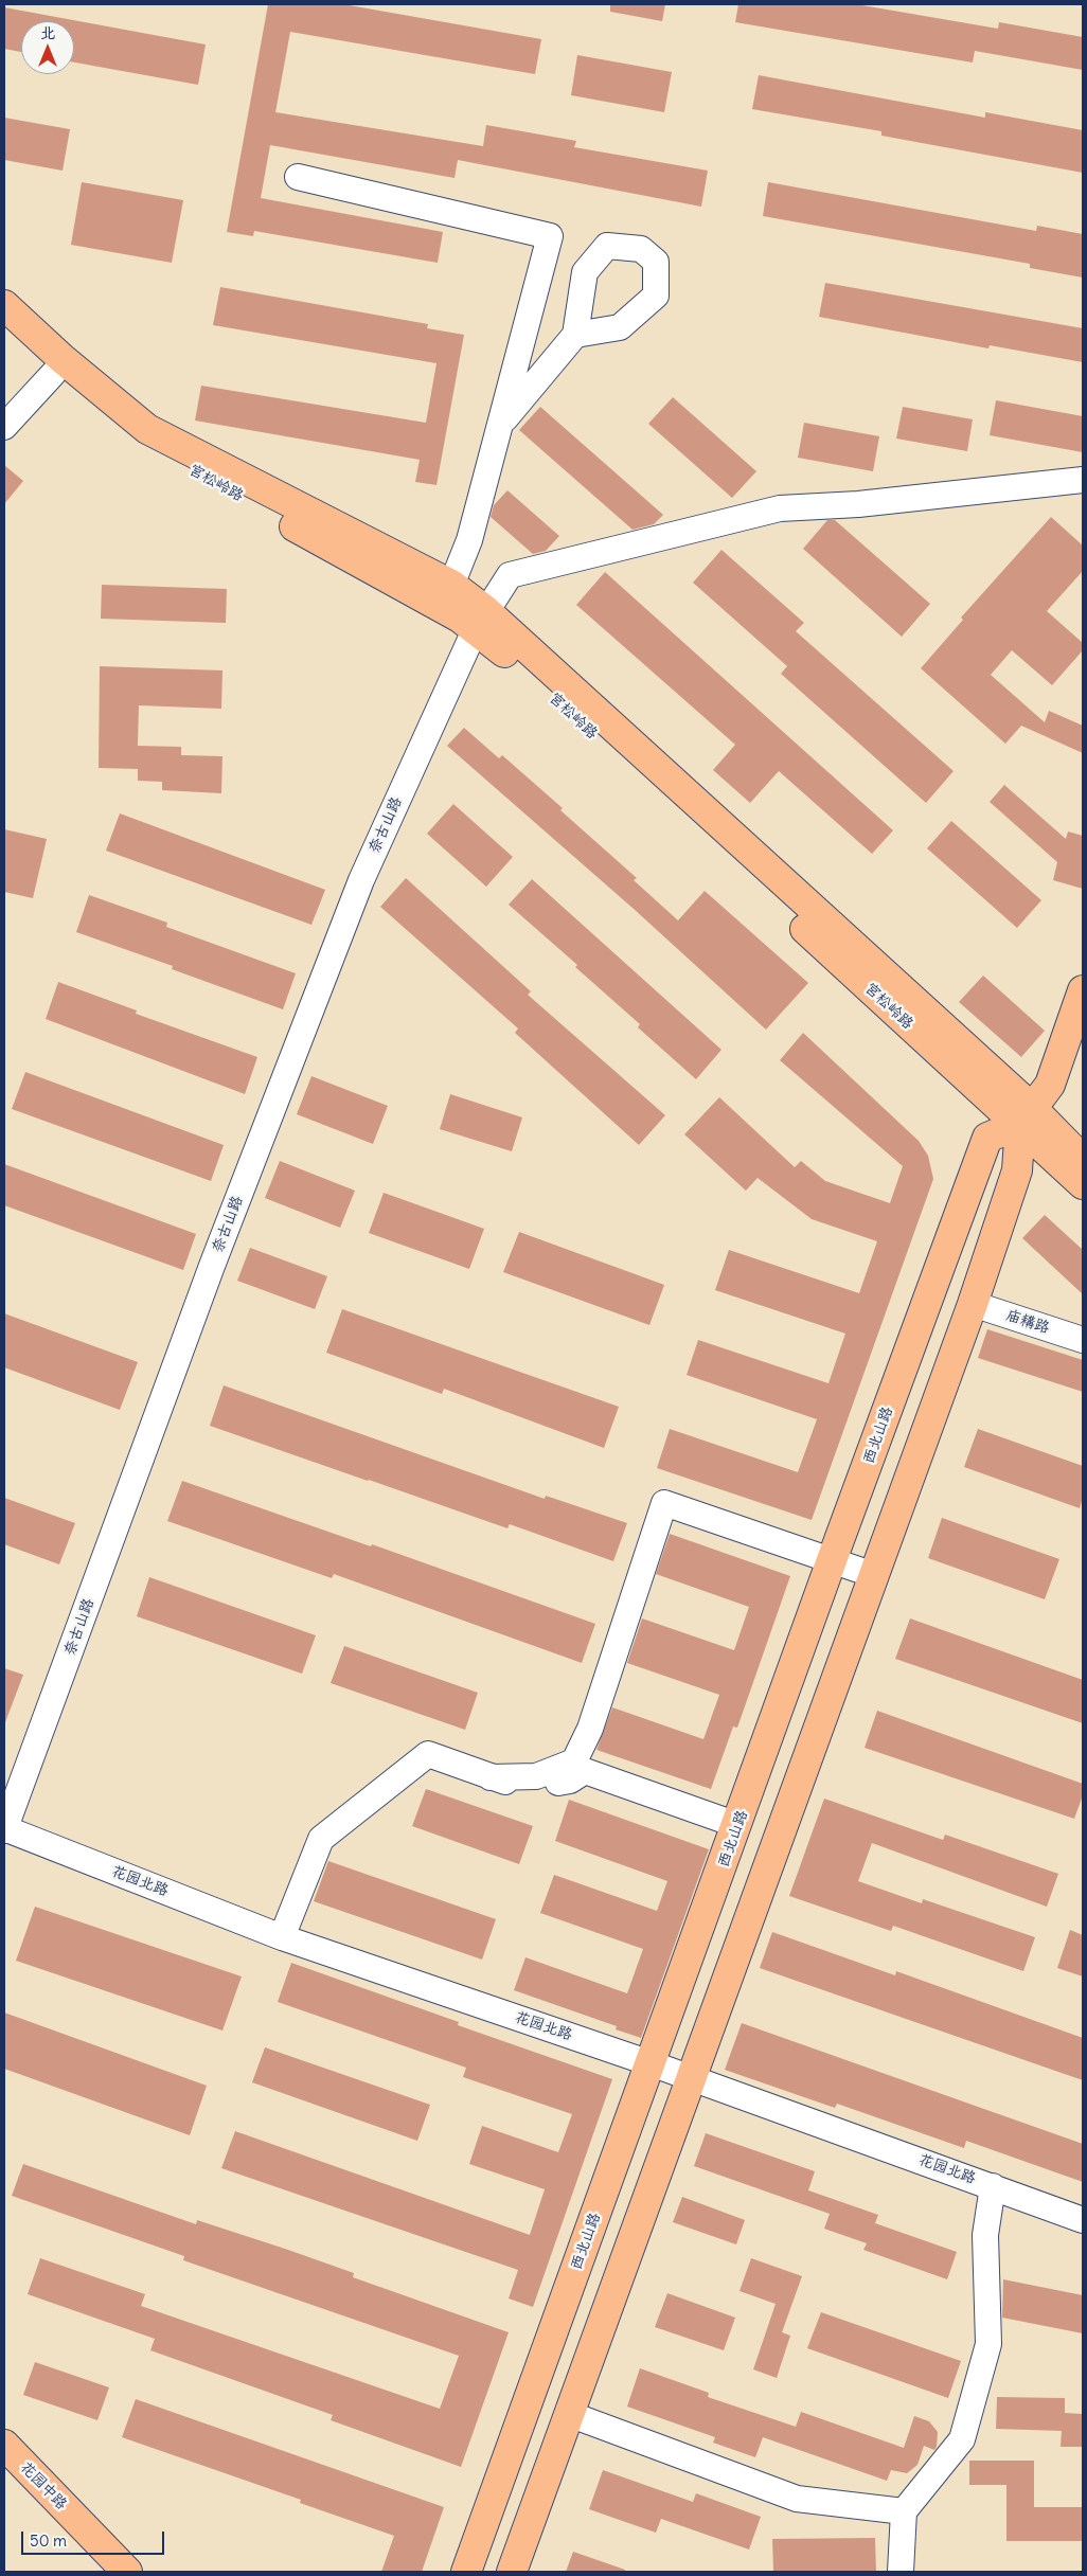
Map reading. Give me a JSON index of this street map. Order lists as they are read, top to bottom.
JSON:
{
  "streets": {
    "main road": ["宫松岭路", "西北山路", "花园中路"],
    "street": ["奈古山路", "庙耩路", "花园北路"]
  },
  "crossings": [
    ["宫松岭路", "奈古山路"],
    ["宫松岭路", "西北山路"],
    ["奈古山路", "花园北路"],
    ["西北山路", "花园北路"]
  ],
  "scale_bar": "50 m",
  "north": "top"
}
